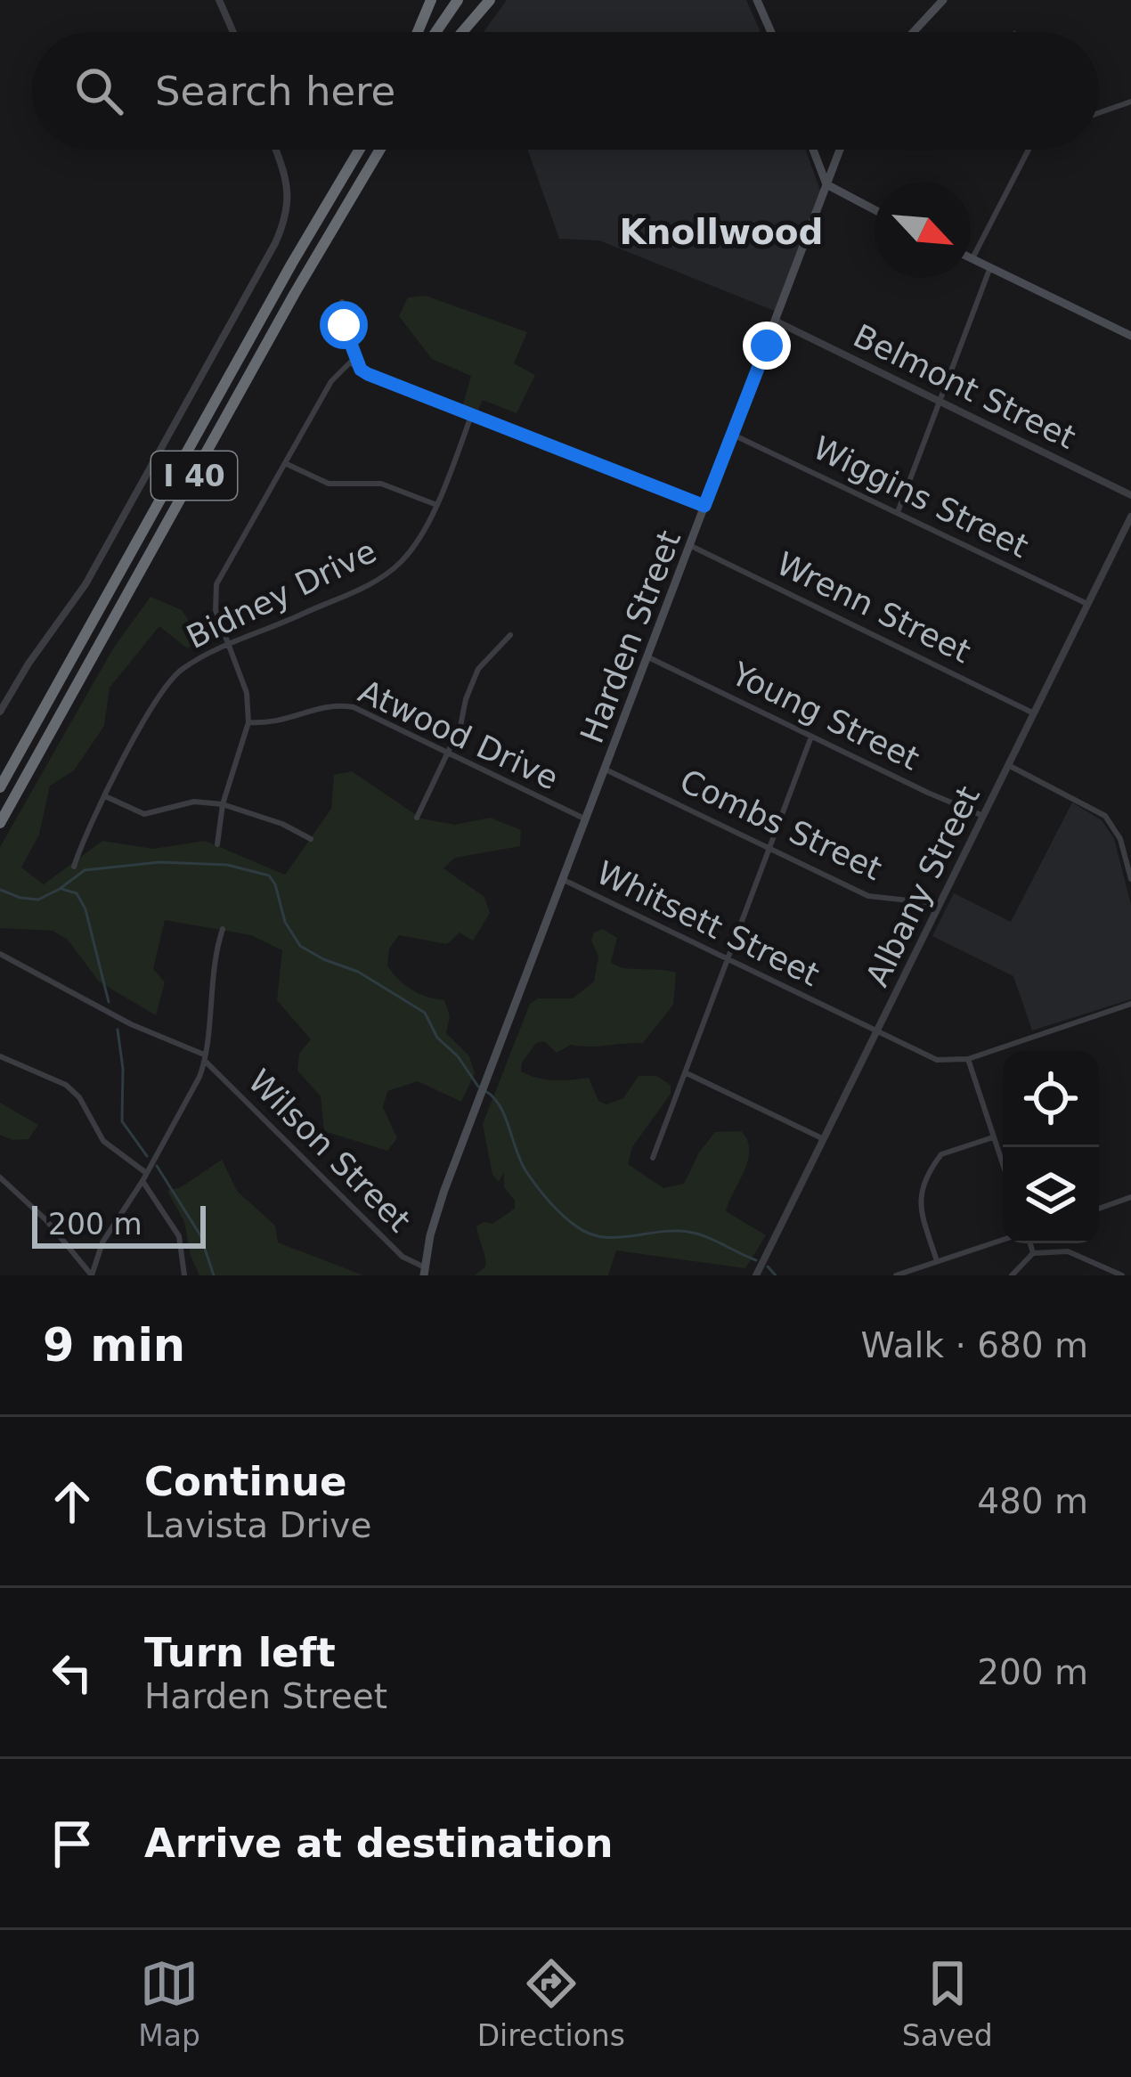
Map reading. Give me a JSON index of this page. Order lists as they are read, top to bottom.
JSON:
{
  "streets": {
    "highway": ["I 40"],
    "main road": ["Harden Street"],
    "street": [
      "Belmont Street",
      "Wiggins Street",
      "Bidney Drive",
      "Wrenn Street",
      "Young Street",
      "Atwood Drive",
      "Combs Street",
      "Albany Street",
      "Whitsett Street",
      "Wilson Street"
    ]
  },
  "crossings": [
    ["Belmont Street", "Harden Street"],
    ["Wiggins Street", "Harden Street"],
    ["Wiggins Street", "Albany Street"],
    ["Wrenn Street", "Harden Street"],
    ["Wrenn Street", "Albany Street"],
    ["Harden Street", "Young Street"],
    ["Harden Street", "Atwood Drive"],
    ["Harden Street", "Combs Street"],
    ["Harden Street", "Whitsett Street"],
    ["Harden Street", "Wilson Street"],
    ["Young Street", "Albany Street"],
    ["Combs Street", "Albany Street"],
    ["Albany Street", "Whitsett Street"]
  ],
  "districts": ["Knollwood"],
  "scale_bar": "200 m",
  "north": "bottom right",
  "page": {
    "search": "Search here",
    "scale": "200 m",
    "heading": ["9 min", "Walk · 680 m"],
    "list": [
      ["Continue", "Lavista Drive", "480 m"],
      ["Turn left", "Harden Street", "200 m"],
      "Arrive at destination"
    ],
    "nav": ["Map", "Directions", "Saved"]
  }
}
